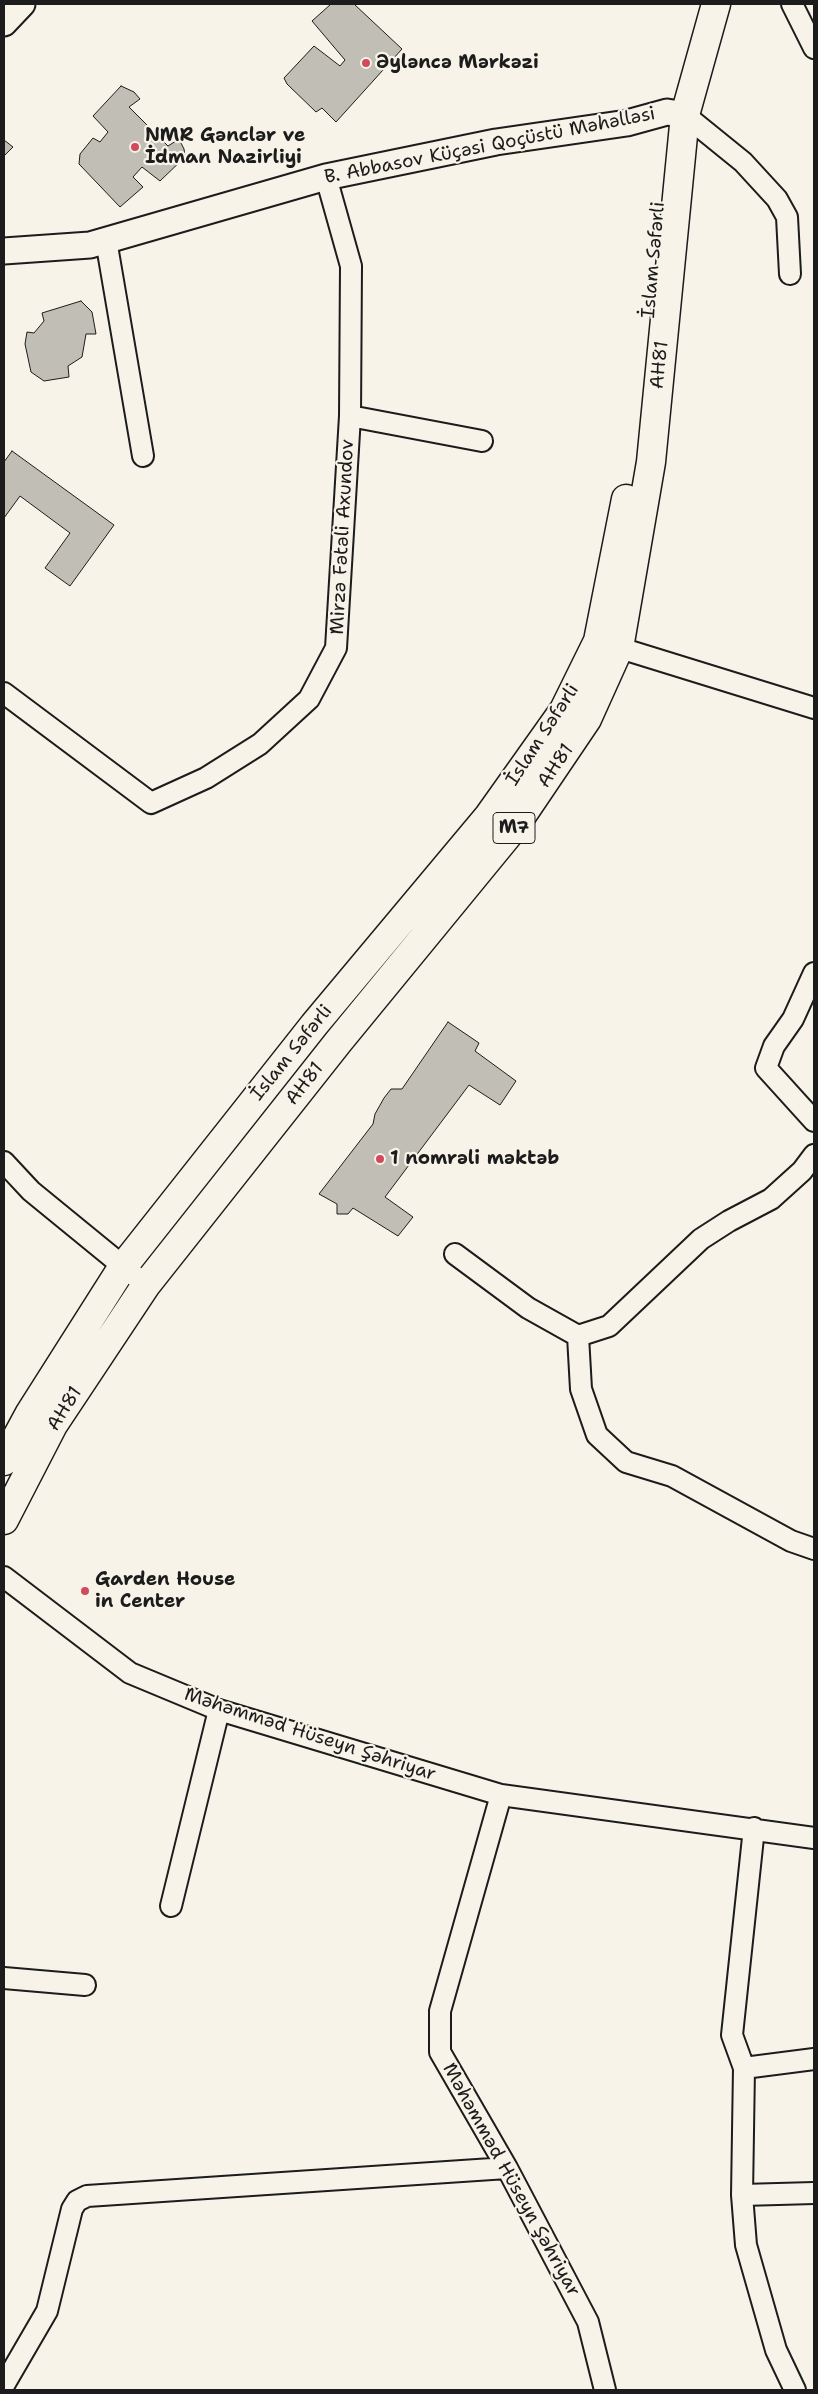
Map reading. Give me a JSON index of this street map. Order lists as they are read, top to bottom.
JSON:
{
  "streets": {
    "highway": ["İslam Səfərli", "AH81", "M7"],
    "main road": ["B. Abbasov Küçəsi Qoçüstü Məhəlləsi"],
    "street": ["Mirzə Fətəli Axundov", "Məhəmməd Hüseyn Şəhriyar"]
  },
  "crossings": [
    ["B. Abbasov Küçəsi Qoçüstü Məhəlləsi", "AH81"],
    ["B. Abbasov Küçəsi Qoçüstü Məhəlləsi", "Mirzə Fətəli Axundov"],
    ["B. Abbasov Küçəsi Qoçüstü Məhəlləsi", "M7"],
    ["İslam Səfərli", "AH81"],
    ["AH81", "M7"]
  ],
  "places": [
    "Əyləncə Mərkəzi",
    "NMR Gənclər ve İdman Nazirliyi",
    "1 nomrəli məktəb",
    "Garden House in Center"
  ]
}
